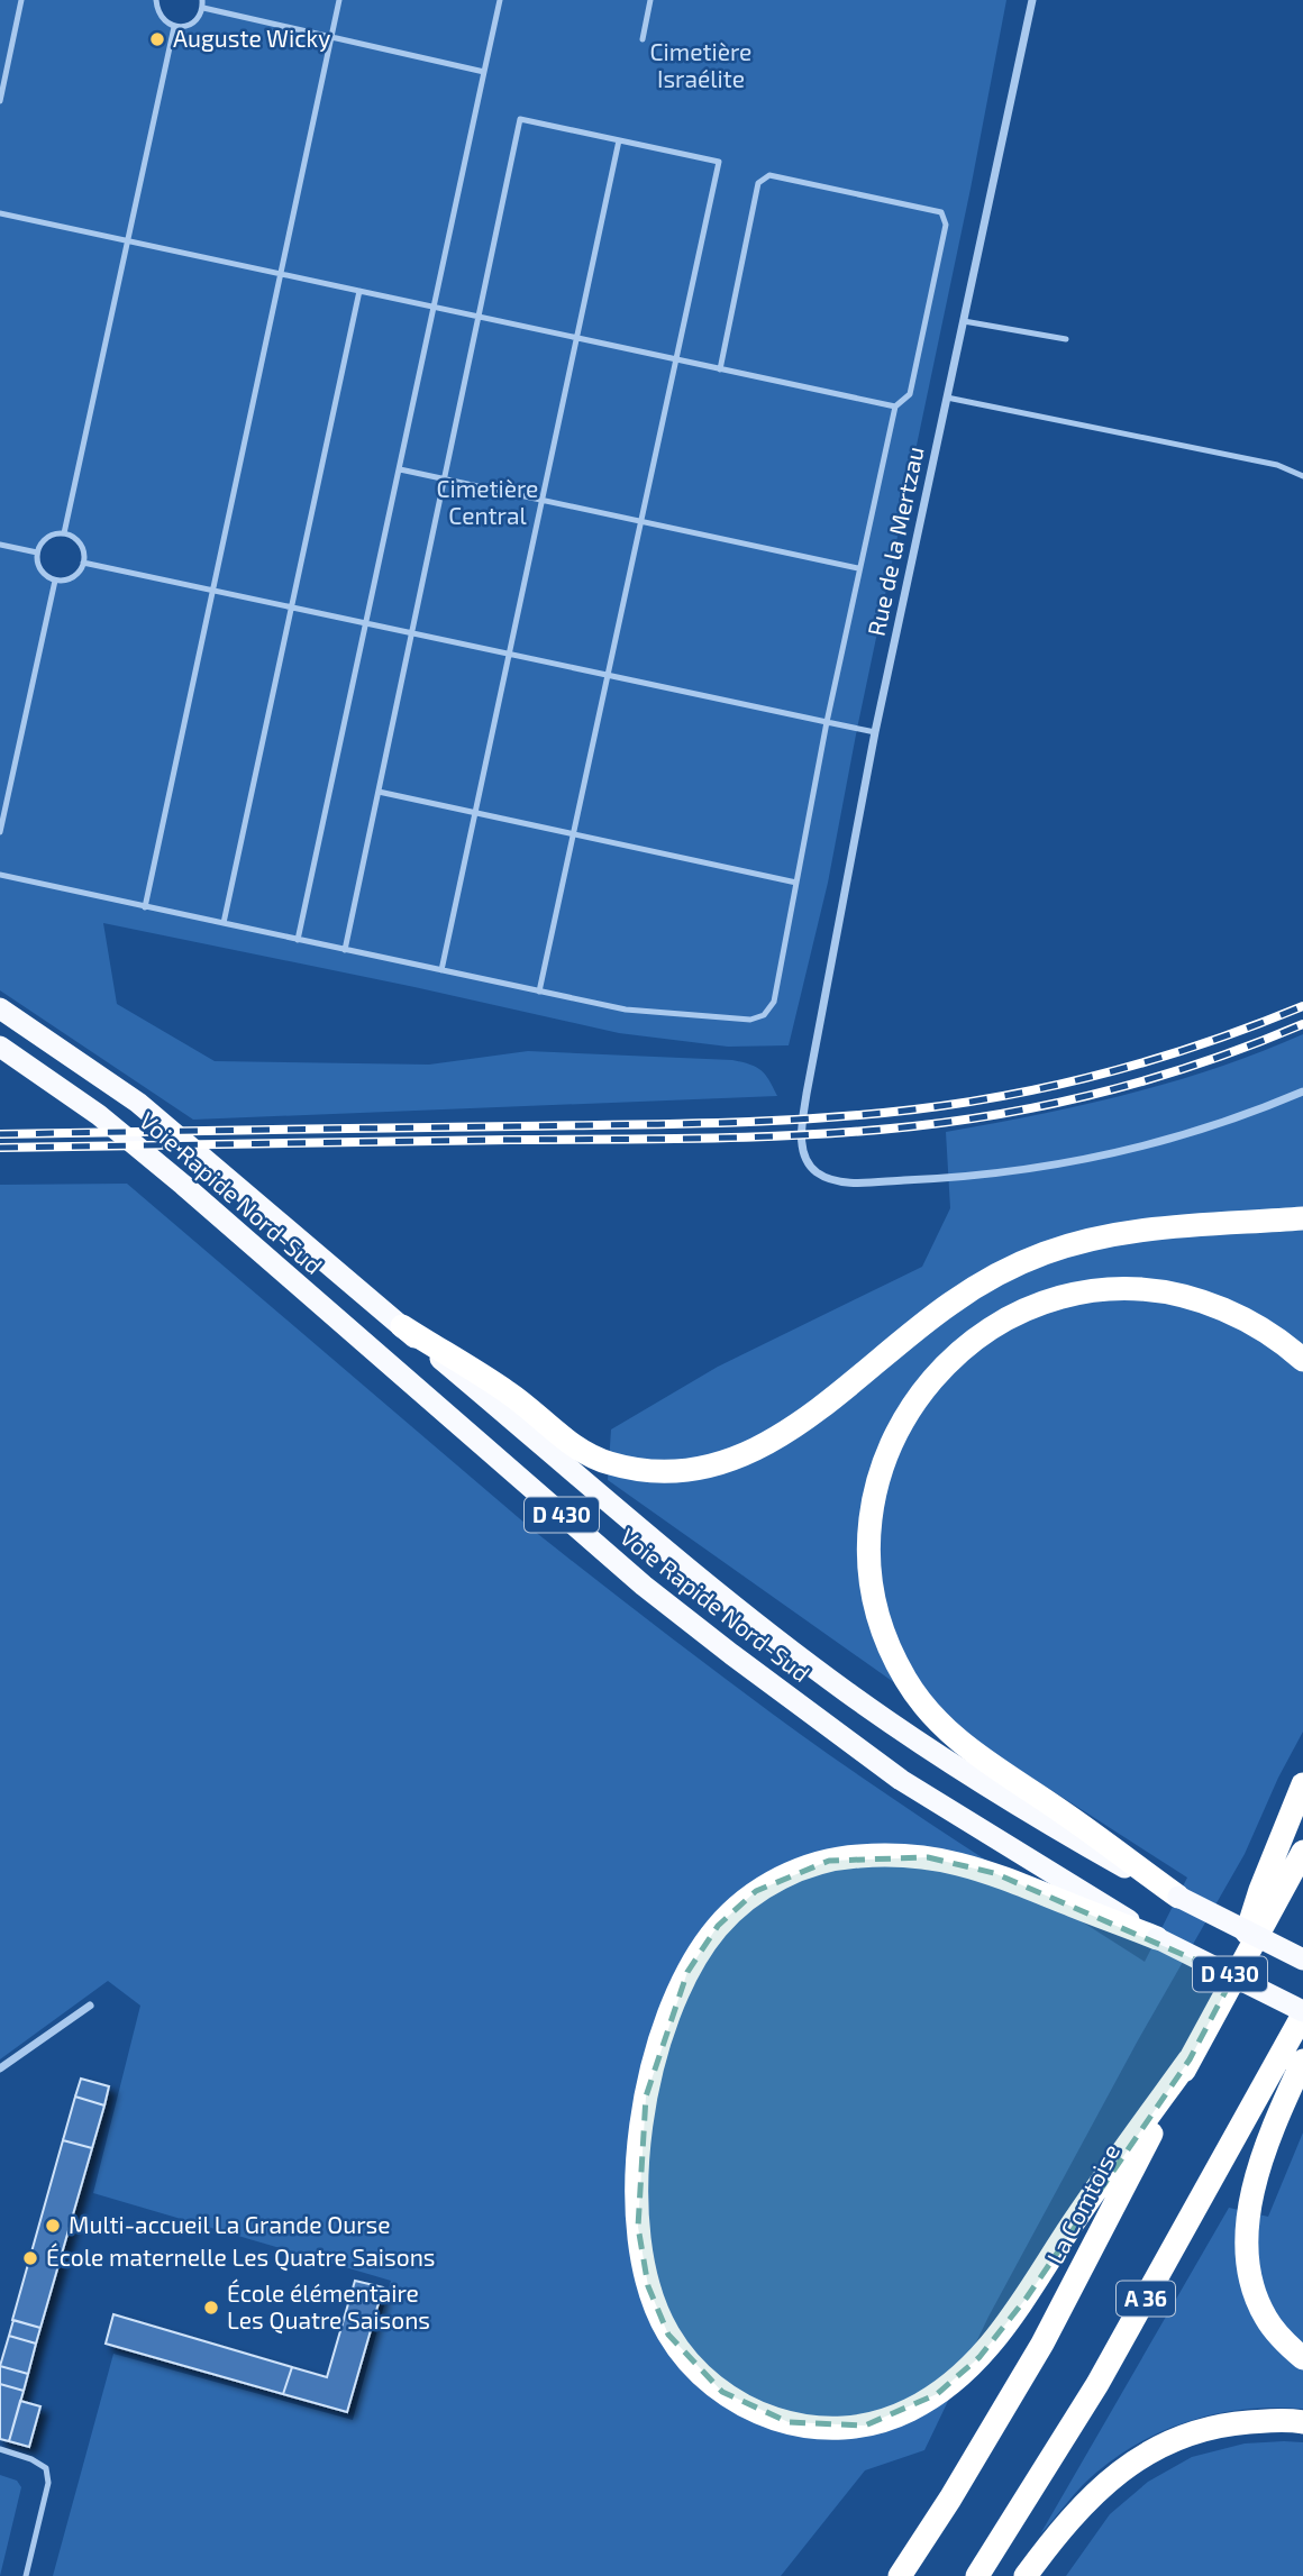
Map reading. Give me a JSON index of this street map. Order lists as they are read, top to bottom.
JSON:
{
  "streets": {
    "highway": [
      "Voie Rapide Nord-Sud",
      "D 430",
      "La Comtoise",
      "A 36"
    ],
    "street": ["Rue de la Mertzau"]
  },
  "crossings": [
    ["Voie Rapide Nord-Sud", "A 36"]
  ],
  "parks": ["Cimetière Israélite", "Cimetière Central"],
  "places": [
    "Auguste Wicky",
    "Multi-accueil La Grande Ourse",
    "École maternelle Les Quatre Saisons",
    "École élémentaire Les Quatre Saisons"
  ]
}
